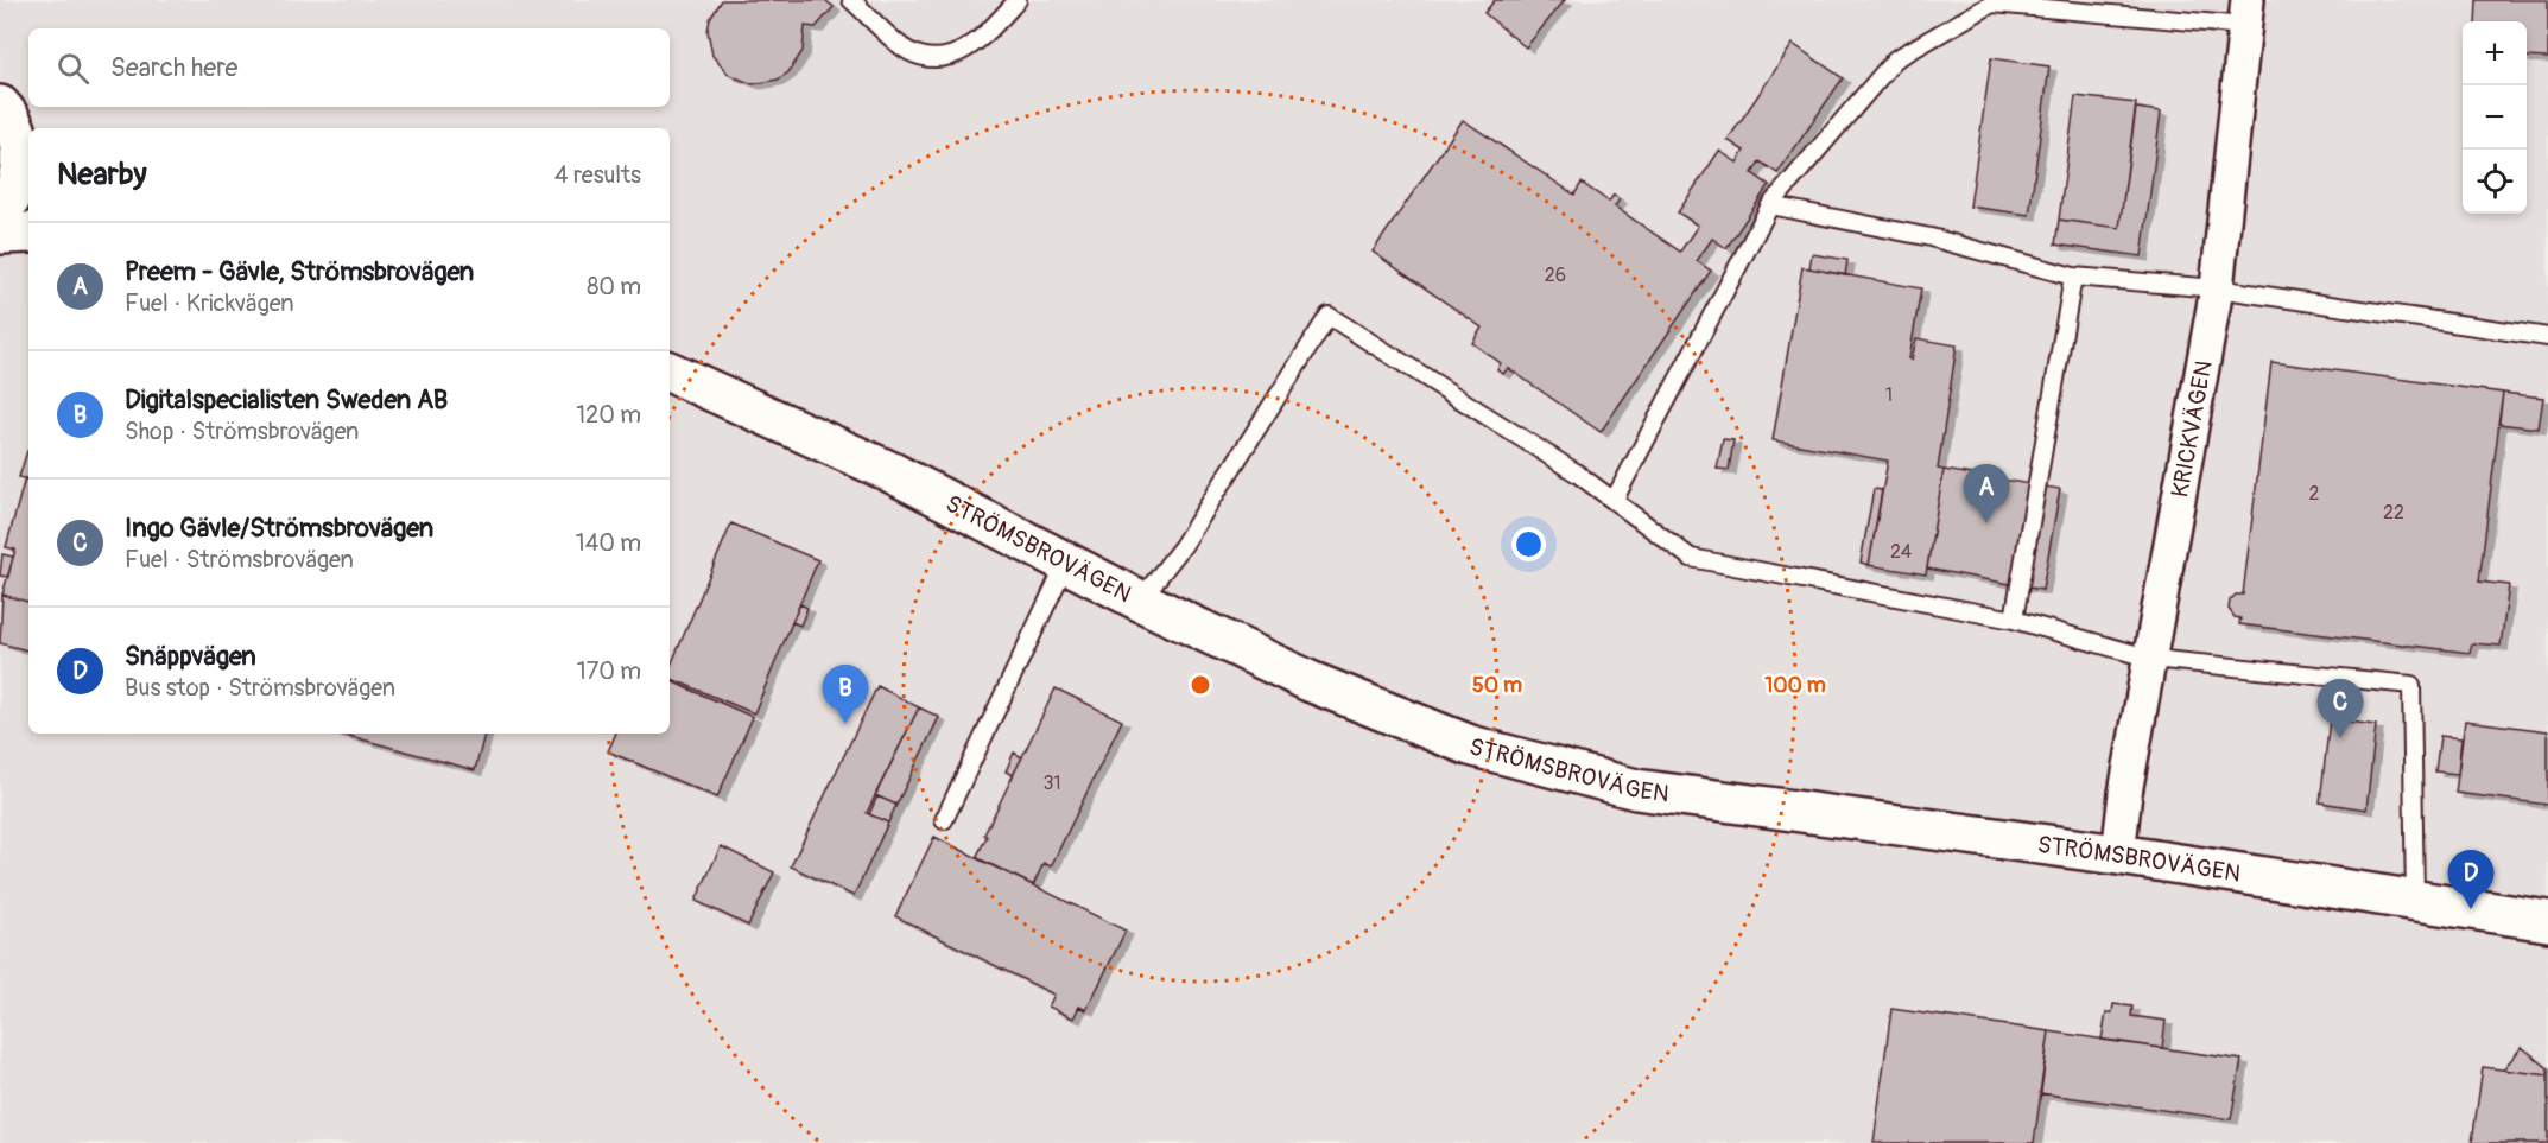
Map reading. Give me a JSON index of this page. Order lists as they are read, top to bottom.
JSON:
{
  "streets": {
    "main road": ["STRÖMSBROVÄGEN"],
    "street": ["KRICKVÄGEN"]
  },
  "crossings": [
    ["KRICKVÄGEN", "STRÖMSBROVÄGEN"]
  ],
  "house_numbers": [
    "26",
    "1",
    "2",
    "22",
    "24",
    "31"
  ],
  "page": {
    "map_buttons": ["+", "−"],
    "search": "Search here",
    "heading": ["Nearby", "4 results"],
    "list": [
      {
        "mark": "A",
        "name": "Preem - Gävle, Strömsbrovägen",
        "note": "Fuel · Krickvägen",
        "value": "80 m"
      },
      {
        "mark": "B",
        "name": "Digitalspecialisten Sweden AB",
        "note": "Shop · Strömsbrovägen",
        "value": "120 m"
      },
      {
        "mark": "C",
        "name": "Ingo Gävle/Strömsbrovägen",
        "note": "Fuel · Strömsbrovägen",
        "value": "140 m"
      },
      {
        "mark": "D",
        "name": "Snäppvägen",
        "note": "Bus stop · Strömsbrovägen",
        "value": "170 m"
      }
    ],
    "pins": [
      "A",
      "B",
      "C",
      "D"
    ]
  },
  "rings": ["50 m", "100 m"]
}
